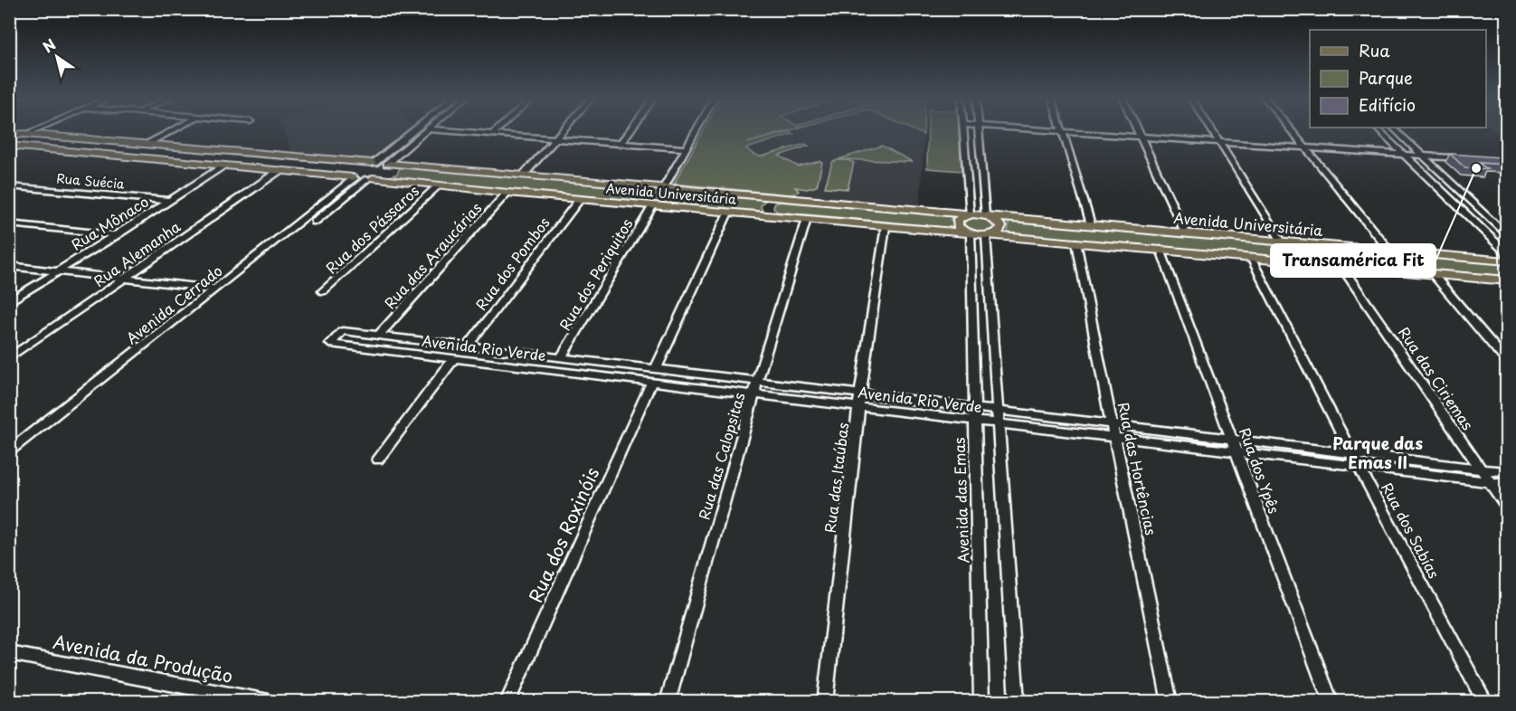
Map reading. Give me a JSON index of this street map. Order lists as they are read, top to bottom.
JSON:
{
  "streets": {
    "main road": ["Avenida Universitária"],
    "street": [
      "Rua Suécia",
      "Rua Mônaco",
      "Rua dos Pássaros",
      "Rua Alemanha",
      "Rua das Araucárias",
      "Rua dos Pombos",
      "Rua dos Periquitos",
      "Avenida Cerrado",
      "Avenida Rio Verde",
      "Rua das Ciriemas",
      "Rua das Calopsitas",
      "Rua das Hortências",
      "Rua dos Ypês",
      "Rua das Itaúbas",
      "Avenida das Emas",
      "Rua dos Sabías",
      "Rua dos Roxinóis",
      "Avenida da Produção"
    ]
  },
  "crossings": [
    ["Rua Suécia", "Rua Mônaco"],
    ["Avenida Universitária", "Rua dos Pássaros"],
    ["Avenida Universitária", "Rua das Araucárias"],
    ["Avenida Universitária", "Rua dos Pombos"],
    ["Avenida Universitária", "Rua dos Periquitos"],
    ["Avenida Universitária", "Avenida Cerrado"],
    ["Avenida Universitária", "Rua das Calopsitas"],
    ["Avenida Universitária", "Rua das Itaúbas"],
    ["Avenida Universitária", "Avenida das Emas"],
    ["Rua das Araucárias", "Avenida Rio Verde"],
    ["Rua dos Pombos", "Avenida Rio Verde"],
    ["Rua dos Periquitos", "Avenida Rio Verde"],
    ["Avenida Rio Verde", "Rua das Ciriemas"],
    ["Avenida Rio Verde", "Rua das Calopsitas"],
    ["Avenida Rio Verde", "Rua das Hortências"],
    ["Avenida Rio Verde", "Rua dos Ypês"],
    ["Avenida Rio Verde", "Rua das Itaúbas"],
    ["Avenida Rio Verde", "Avenida das Emas"],
    ["Avenida Rio Verde", "Rua dos Sabías"],
    ["Avenida Rio Verde", "Rua dos Roxinóis"]
  ],
  "districts": ["Parque das Emas II"],
  "places": ["Transamérica Fit"],
  "legend": ["Rua", "Parque", "Edifício"],
  "north": "top left"
}
